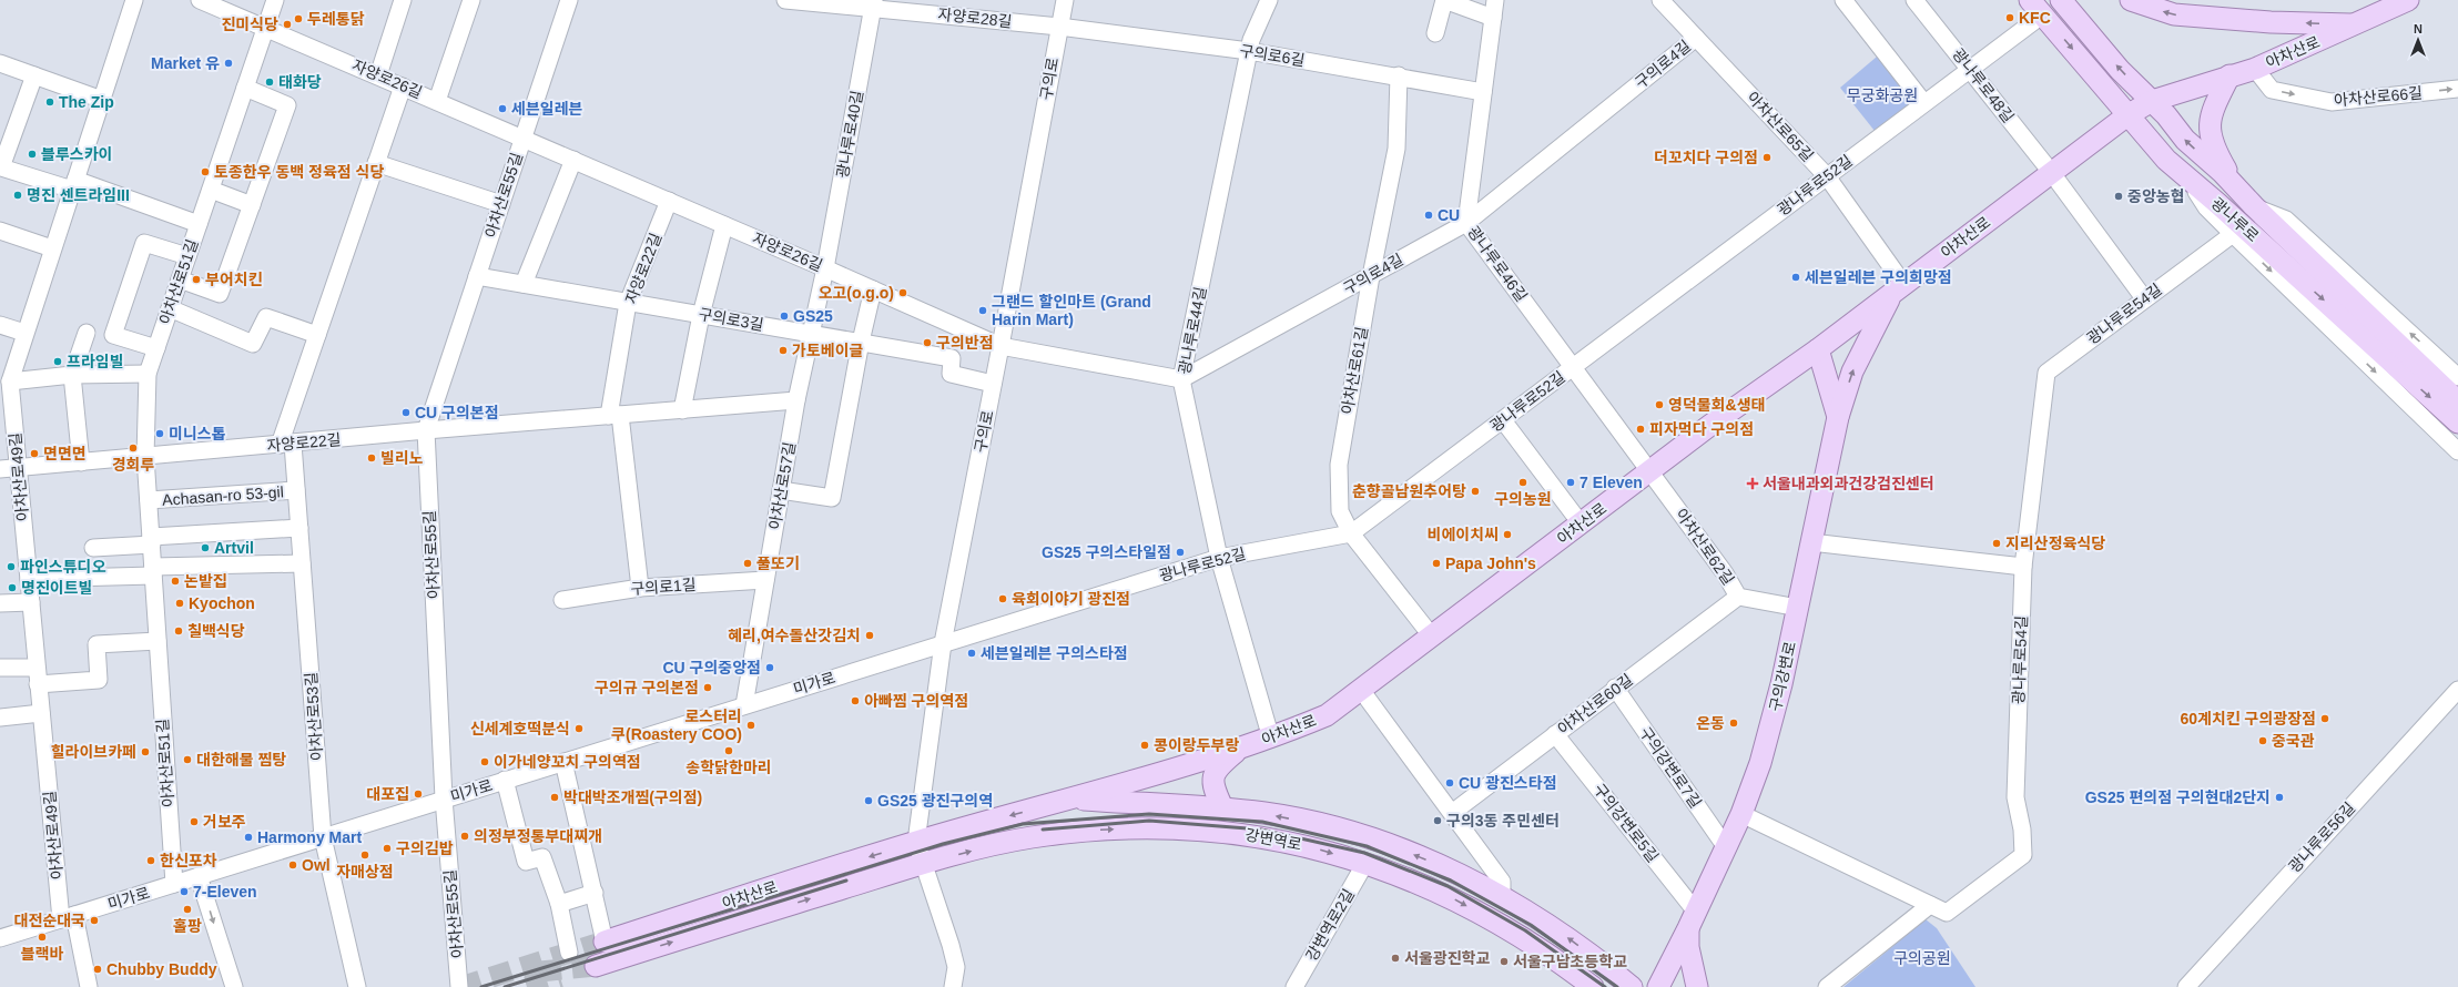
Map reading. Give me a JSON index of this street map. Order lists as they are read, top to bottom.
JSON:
{
  "streets": {
    "main road": [
      "아차산로",
      "광나루로",
      "구의강변로",
      "강변역로"
    ],
    "street": [
      "자양로28길",
      "구의로6길",
      "구의로4길",
      "자양로26길",
      "구의로",
      "광나루로48길",
      "아차산로66길",
      "아차산로65길",
      "광나루로40길",
      "광나루로52길",
      "아차산로55길",
      "광나루로46길",
      "자양로22길",
      "아차산로51길",
      "광나루로54길",
      "구의로3길",
      "광나루로44길",
      "아차산로61길",
      "아차산로49길",
      "아차산로57길",
      "Achasan-ro 53-gil",
      "아차산로62길",
      "구의로1길",
      "미가로",
      "아차산로60길",
      "아차산로53길",
      "구의강변로7길",
      "구의강변로5길",
      "광나루로56길",
      "강변역로2길"
    ]
  },
  "crossings": [
    ["자양로28길", "구의로6길"],
    ["자양로28길", "구의로"],
    ["자양로28길", "광나루로40길"],
    ["아차산로", "구의로"],
    ["아차산로", "광나루로48길"],
    ["아차산로", "아차산로66길"],
    ["아차산로", "아차산로65길"],
    ["아차산로", "광나루로"],
    ["아차산로", "광나루로46길"],
    ["아차산로", "광나루로44길"],
    ["아차산로", "아차산로61길"],
    ["아차산로", "아차산로62길"],
    ["아차산로", "구의강변로"],
    ["아차산로", "미가로"],
    ["아차산로", "강변역로"],
    ["구의로6길", "구의로"],
    ["구의로6길", "광나루로46길"],
    ["구의로6길", "광나루로44길"],
    ["구의로6길", "아차산로61길"],
    ["구의로4길", "아차산로65길"],
    ["구의로4길", "광나루로46길"],
    ["구의로4길", "광나루로44길"],
    ["구의로4길", "아차산로61길"],
    ["자양로26길", "구의로"],
    ["자양로26길", "광나루로40길"],
    ["자양로26길", "아차산로55길"],
    ["자양로26길", "자양로22길"],
    ["자양로26길", "아차산로51길"],
    ["자양로26길", "아차산로57길"],
    ["구의로", "광나루로52길"],
    ["구의로", "구의로3길"],
    ["구의로", "미가로"],
    ["구의로", "강변역로"],
    ["광나루로48길", "광나루로52길"],
    ["아차산로65길", "광나루로52길"],
    ["광나루로40길", "아차산로57길"],
    ["광나루로52길", "광나루로"],
    ["광나루로52길", "광나루로46길"],
    ["광나루로52길", "광나루로44길"],
    ["광나루로52길", "아차산로61길"],
    ["광나루로52길", "미가로"],
    ["아차산로55길", "자양로22길"],
    ["아차산로55길", "구의로3길"],
    ["아차산로55길", "미가로"],
    ["광나루로46길", "아차산로62길"],
    ["자양로22길", "아차산로51길"],
    ["자양로22길", "구의로3길"],
    ["자양로22길", "아차산로49길"],
    ["자양로22길", "아차산로57길"],
    ["자양로22길", "아차산로53길"],
    ["아차산로51길", "Achasan-ro 53-gil"],
    ["아차산로51길", "미가로"],
    ["광나루로54길", "구의강변로"],
    ["구의로3길", "아차산로57길"],
    ["아차산로49길", "미가로"],
    ["아차산로57길", "구의로1길"],
    ["아차산로57길", "미가로"],
    ["Achasan-ro 53-gil", "아차산로53길"],
    ["아차산로62길", "구의강변로"],
    ["아차산로62길", "아차산로60길"],
    ["구의강변로", "구의강변로7길"],
    ["구의강변로", "구의강변로5길"],
    ["미가로", "아차산로53길"],
    ["아차산로60길", "구의강변로7길"],
    ["아차산로60길", "구의강변로5길"],
    ["강변역로", "강변역로2길"]
  ],
  "one_way": ["아차산로66길"],
  "parks": ["무궁화공원", "구의공원"],
  "places": {
    "other": [
      "KFC",
      "두레통닭",
      "진미식당",
      "Market 유",
      "태화당",
      "The Zip",
      "세븐일레븐",
      "블루스카이",
      "더꼬치다 구의점",
      "토종한우 동백 정육점 식당",
      "명진 센트라임III",
      "중앙농협",
      "CU",
      "세븐일레븐 구의희망점",
      "부어치킨",
      "오고(o.g.o)",
      "그랜드 할인마트 (Grand Harin Mart)",
      "GS25",
      "구의반점",
      "가토베이글",
      "프라임빌",
      "영덕물회&생태",
      "CU 구의본점",
      "피자먹다 구의점",
      "미니스톱",
      "경회루",
      "면면면",
      "빌리노",
      "구의농원",
      "7 Eleven",
      "춘향골남원추어탕",
      "비에이치씨",
      "지리산정육식당",
      "Artvil",
      "GS25 구의스타일점",
      "풀또기",
      "Papa John's",
      "파인스튜디오",
      "논밭집",
      "명진이트빌",
      "육회이야기 광진점",
      "Kyochon",
      "칠백식당",
      "혜리,여수돌산갓김치",
      "세븐일레븐 구의스타점",
      "CU 구의중앙점",
      "구의규 구의본점",
      "아빠찜 구의역점",
      "60계치킨 구의광장점",
      "온동",
      "로스터리 쿠(Roastery COO)",
      "신세계호떡분식",
      "중국관",
      "콩이랑두부랑",
      "송학닭한마리",
      "힐라이브카페",
      "대한해물 찜탕",
      "이가네양꼬치 구의역점",
      "CU 광진스타점",
      "대포집",
      "박대박조개찜(구의점)",
      "GS25 편의점 구의현대2단지",
      "GS25 광진구의역",
      "구의3동 주민센터",
      "거보주",
      "의정부정통부대찌개",
      "Harmony Mart",
      "구의김밥",
      "자매상점",
      "한신포차",
      "Owl",
      "7-Eleven",
      "홀팡",
      "대전순대국",
      "블랙바",
      "서울광진학교",
      "서울구남초등학교",
      "Chubby Buddy"
    ],
    "health": ["서울내과외과건강검진센터"]
  },
  "north": "top"
}
